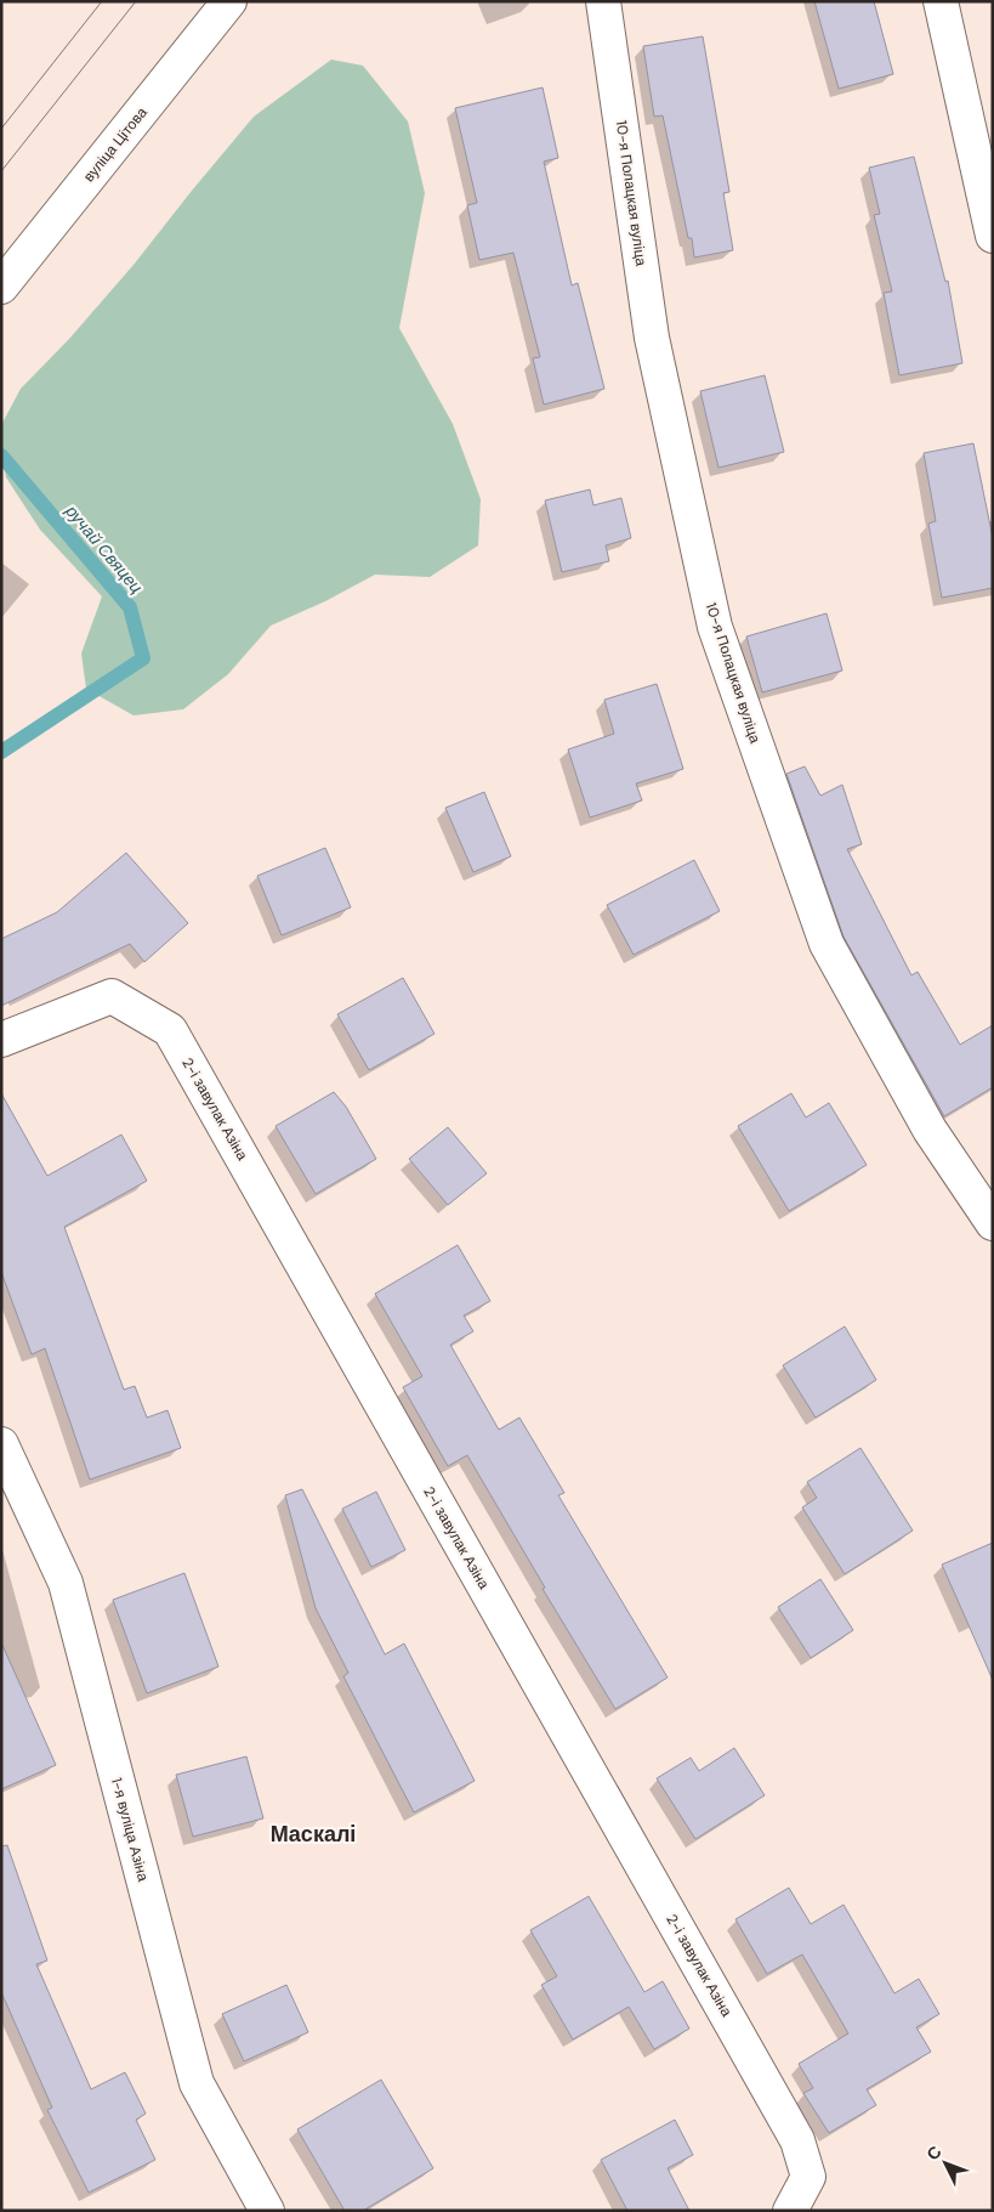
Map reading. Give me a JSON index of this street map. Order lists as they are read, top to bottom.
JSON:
{
  "streets": {
    "street": [
      "вуліца Цітова",
      "10-я Полацкая вуліца",
      "2-і завулак Азіна",
      "1-я вуліца Азіна"
    ]
  },
  "districts": ["Маскалі"],
  "water": ["ручай Свяцец"],
  "north": "top left"
}
